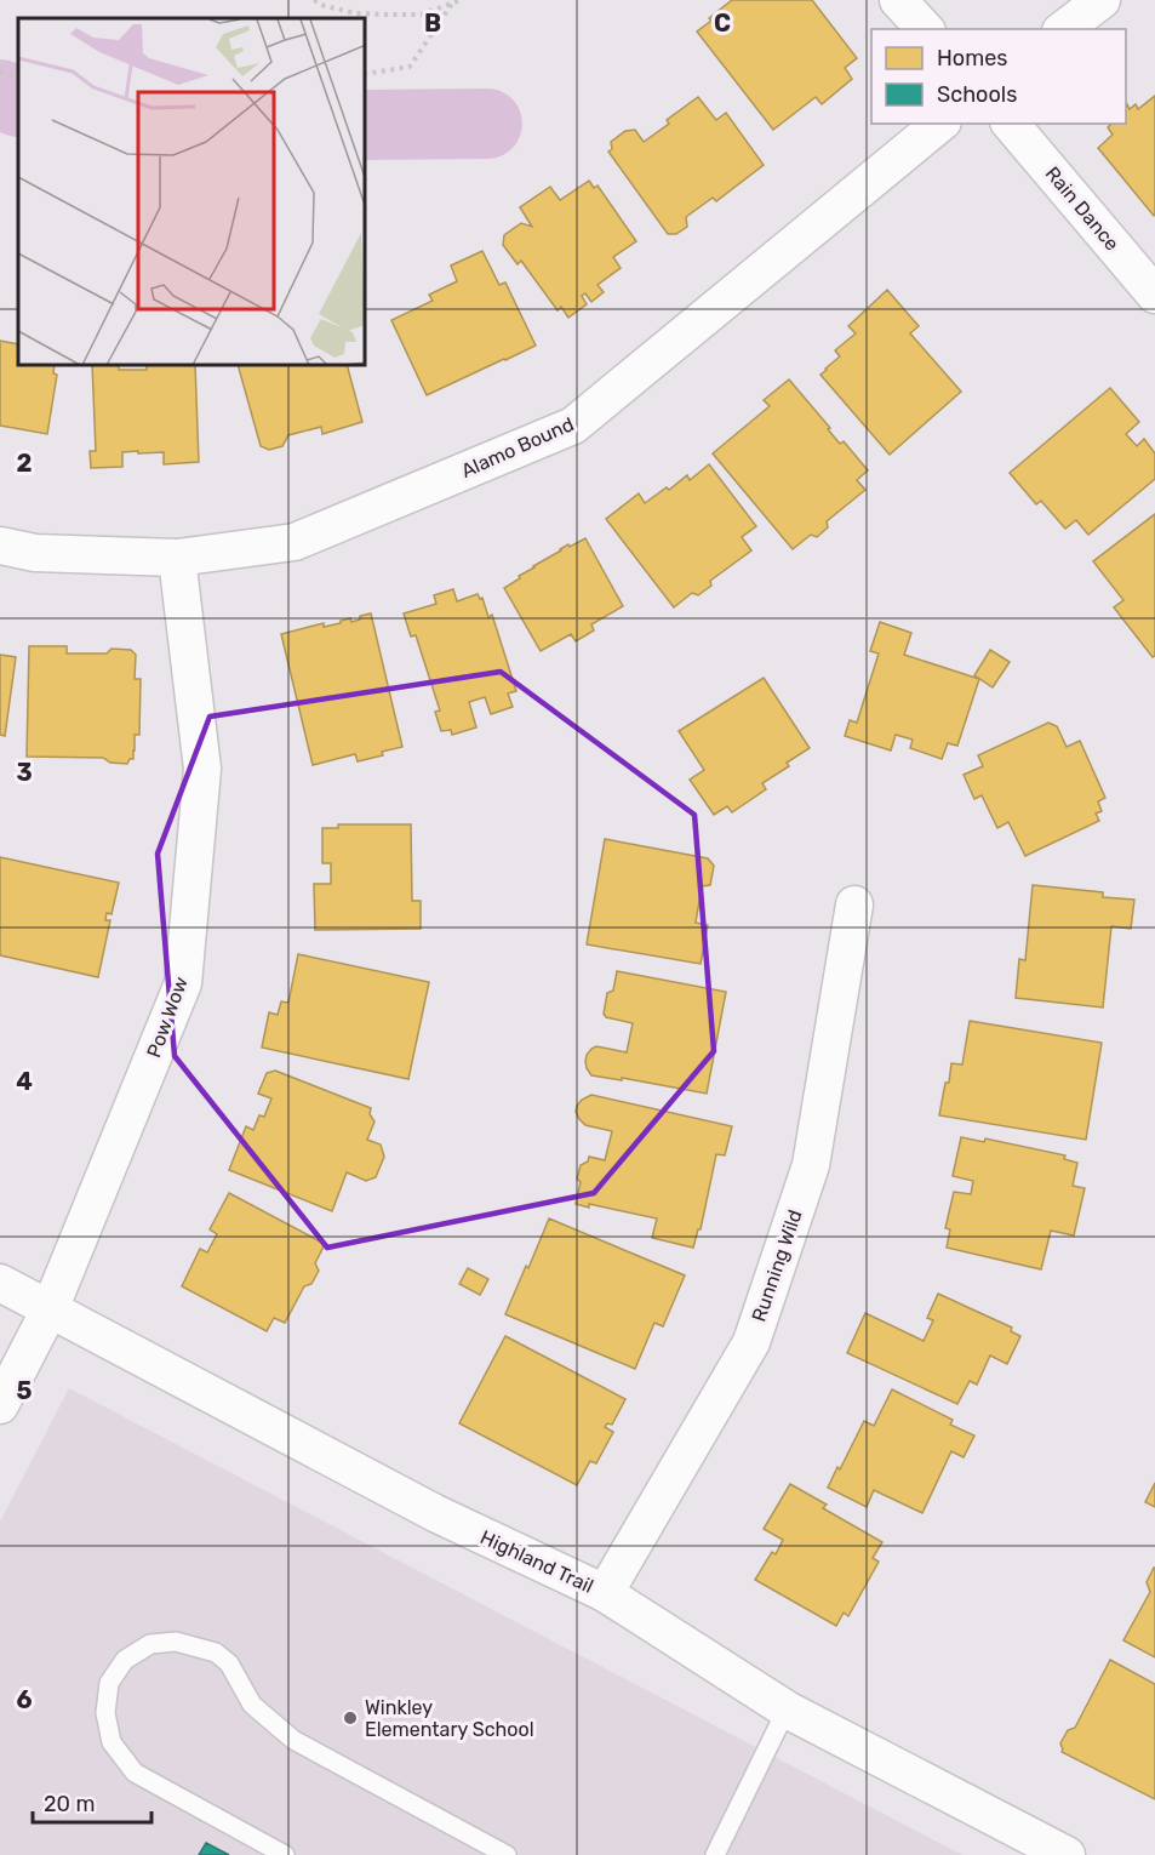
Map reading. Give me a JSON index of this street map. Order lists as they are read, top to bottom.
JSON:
{
  "streets": {
    "street": [
      "Rain Dance",
      "Alamo Bound",
      "Pow Wow",
      "Running Wild",
      "Highland Trail"
    ]
  },
  "crossings": [
    ["Alamo Bound", "Pow Wow"],
    ["Pow Wow", "Highland Trail"],
    ["Running Wild", "Highland Trail"]
  ],
  "places": ["Winkley Elementary School"],
  "legend": ["Homes", "Schools"],
  "scale_bar": "20 m",
  "grid": {
    "columns": ["B", "C"],
    "rows": [
      "2",
      "3",
      "4",
      "5",
      "6"
    ]
  }
}
